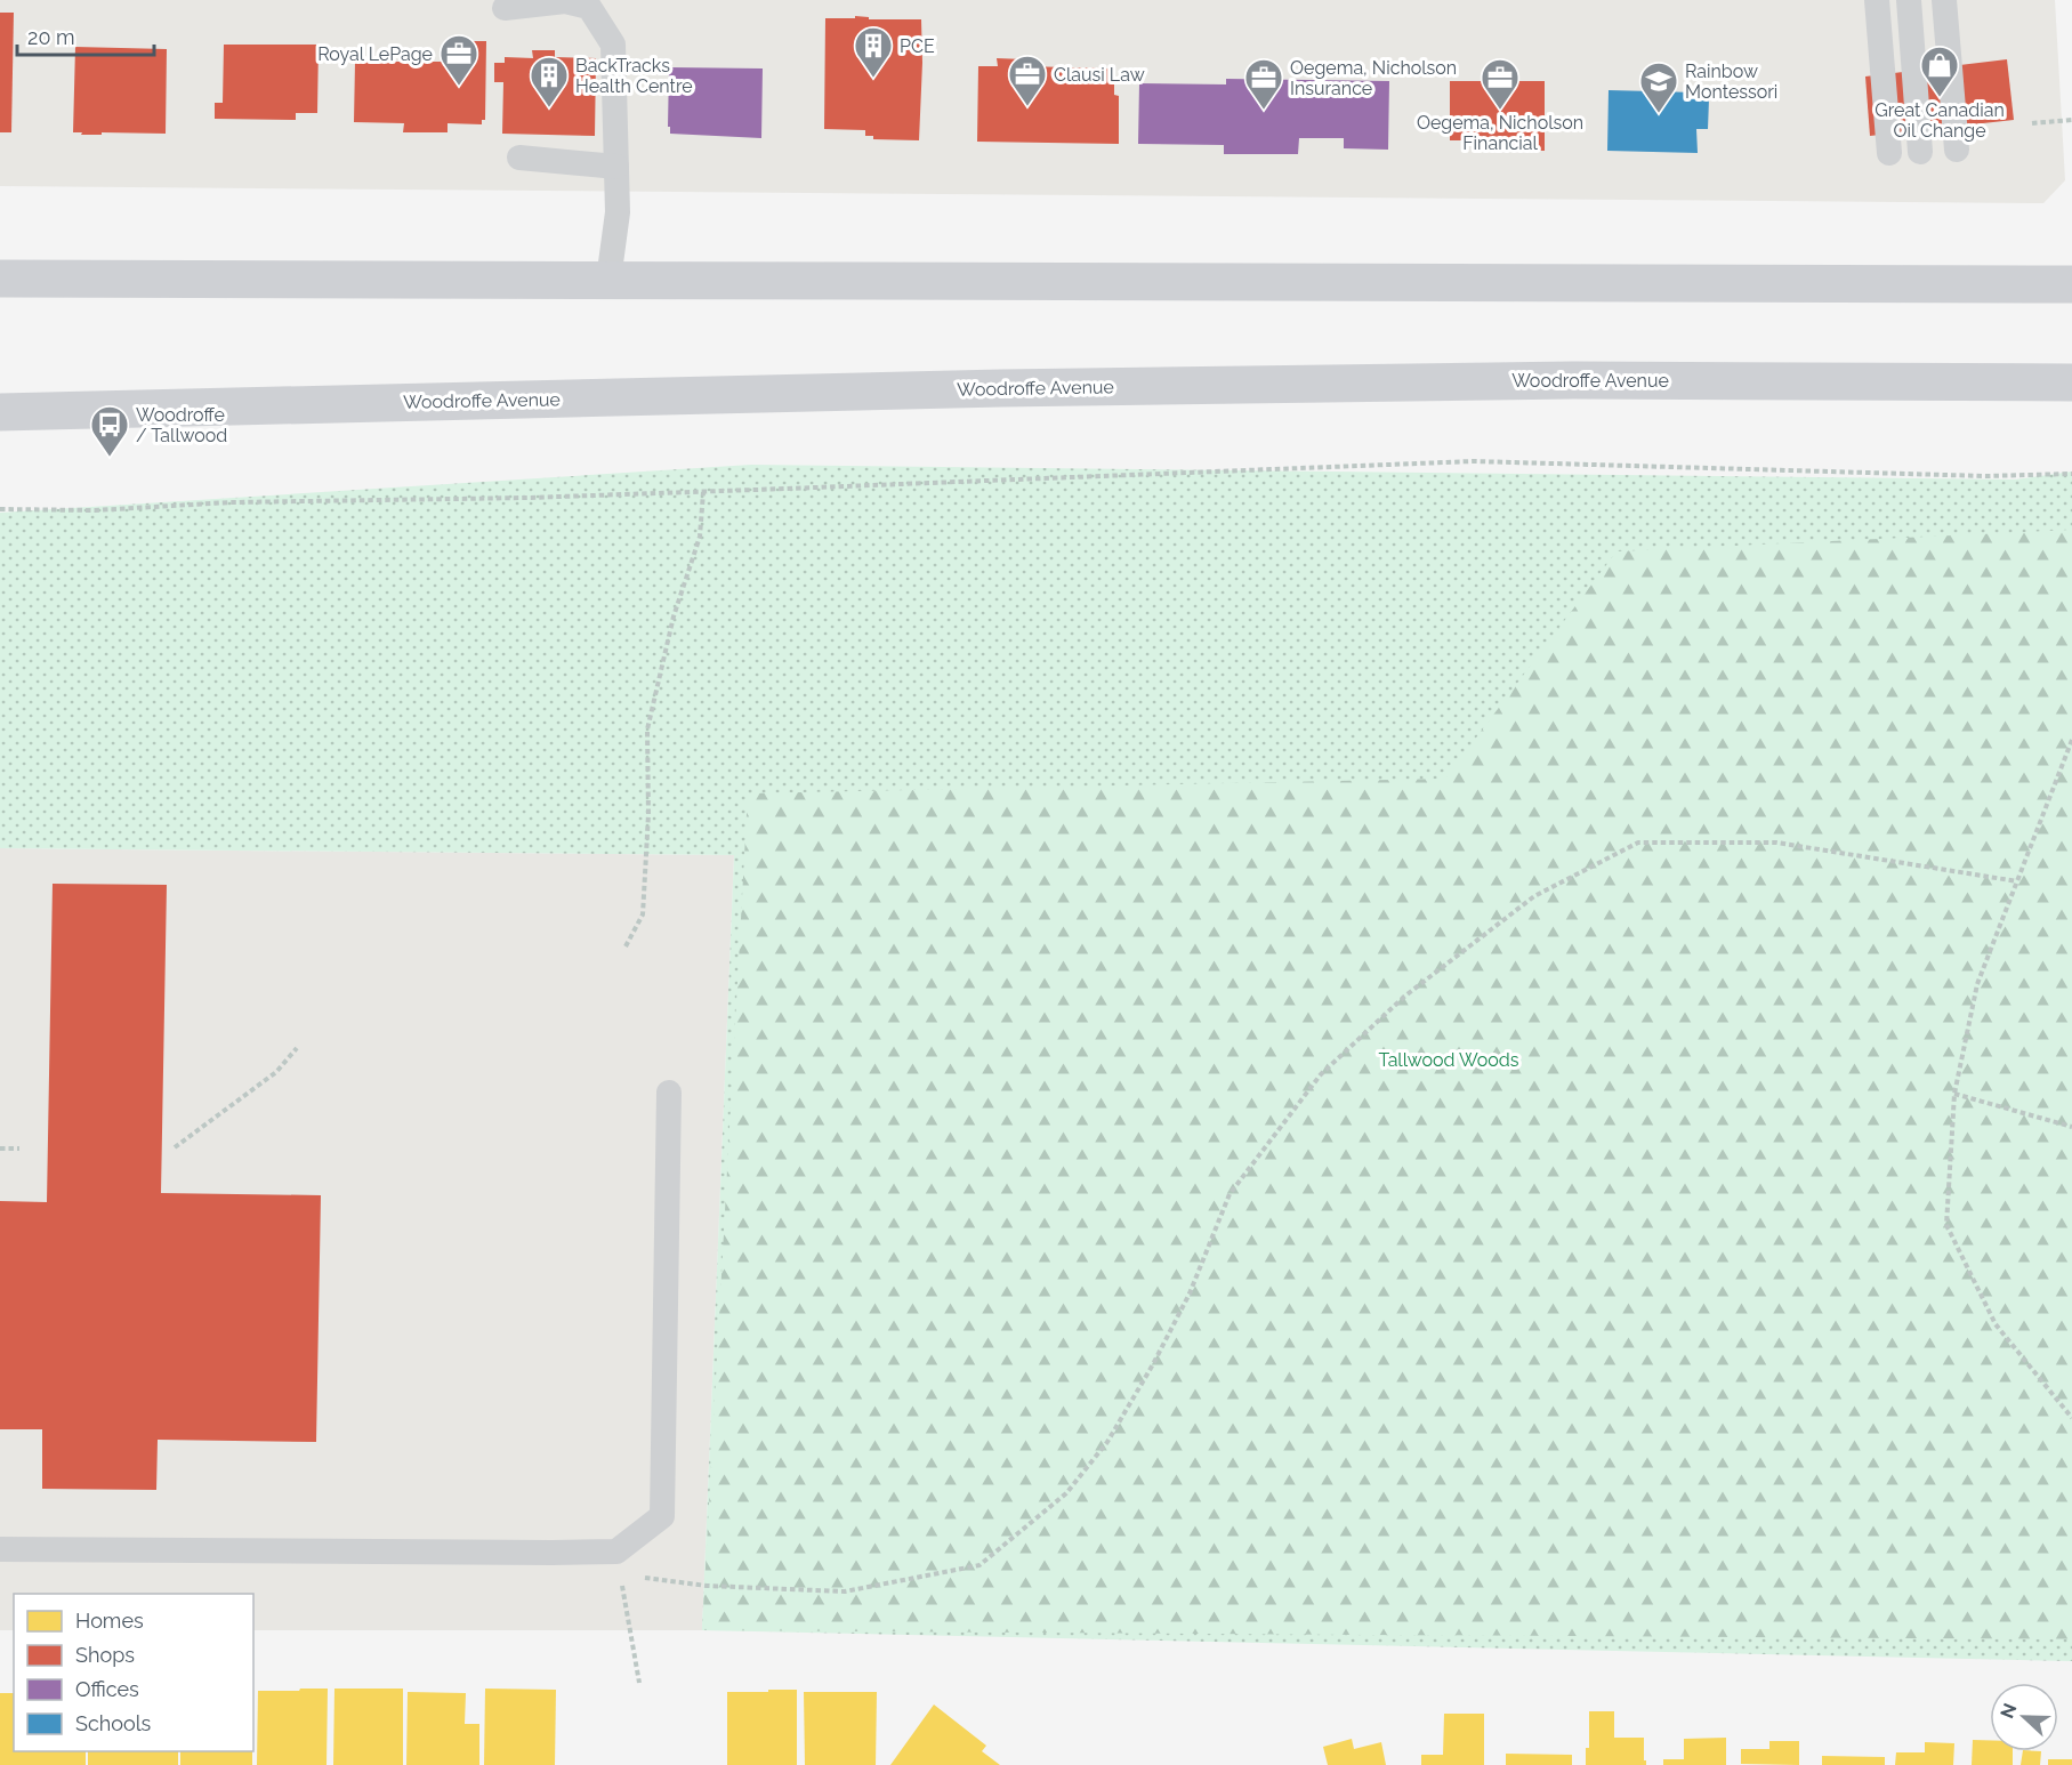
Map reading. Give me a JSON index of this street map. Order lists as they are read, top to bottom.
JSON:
{
  "streets": {
    "main road": ["Woodroffe Avenue"]
  },
  "parks": ["Tallwood Woods"],
  "places": {
    "building": ["PCE", "BackTracks Health Centre"],
    "office": [
      "Royal LePage",
      "Clausi Law",
      "Oegema, Nicholson Insurance",
      "Oegema, Nicholson Financial"
    ],
    "shop": ["Great Canadian Oil Change"],
    "school or university": ["Rainbow Montessori"],
    "bus stop": ["Woodroffe / Tallwood"]
  },
  "legend": [
    "Homes",
    "Shops",
    "Offices",
    "Schools"
  ],
  "scale_bar": "20 m",
  "north": "left"
}
